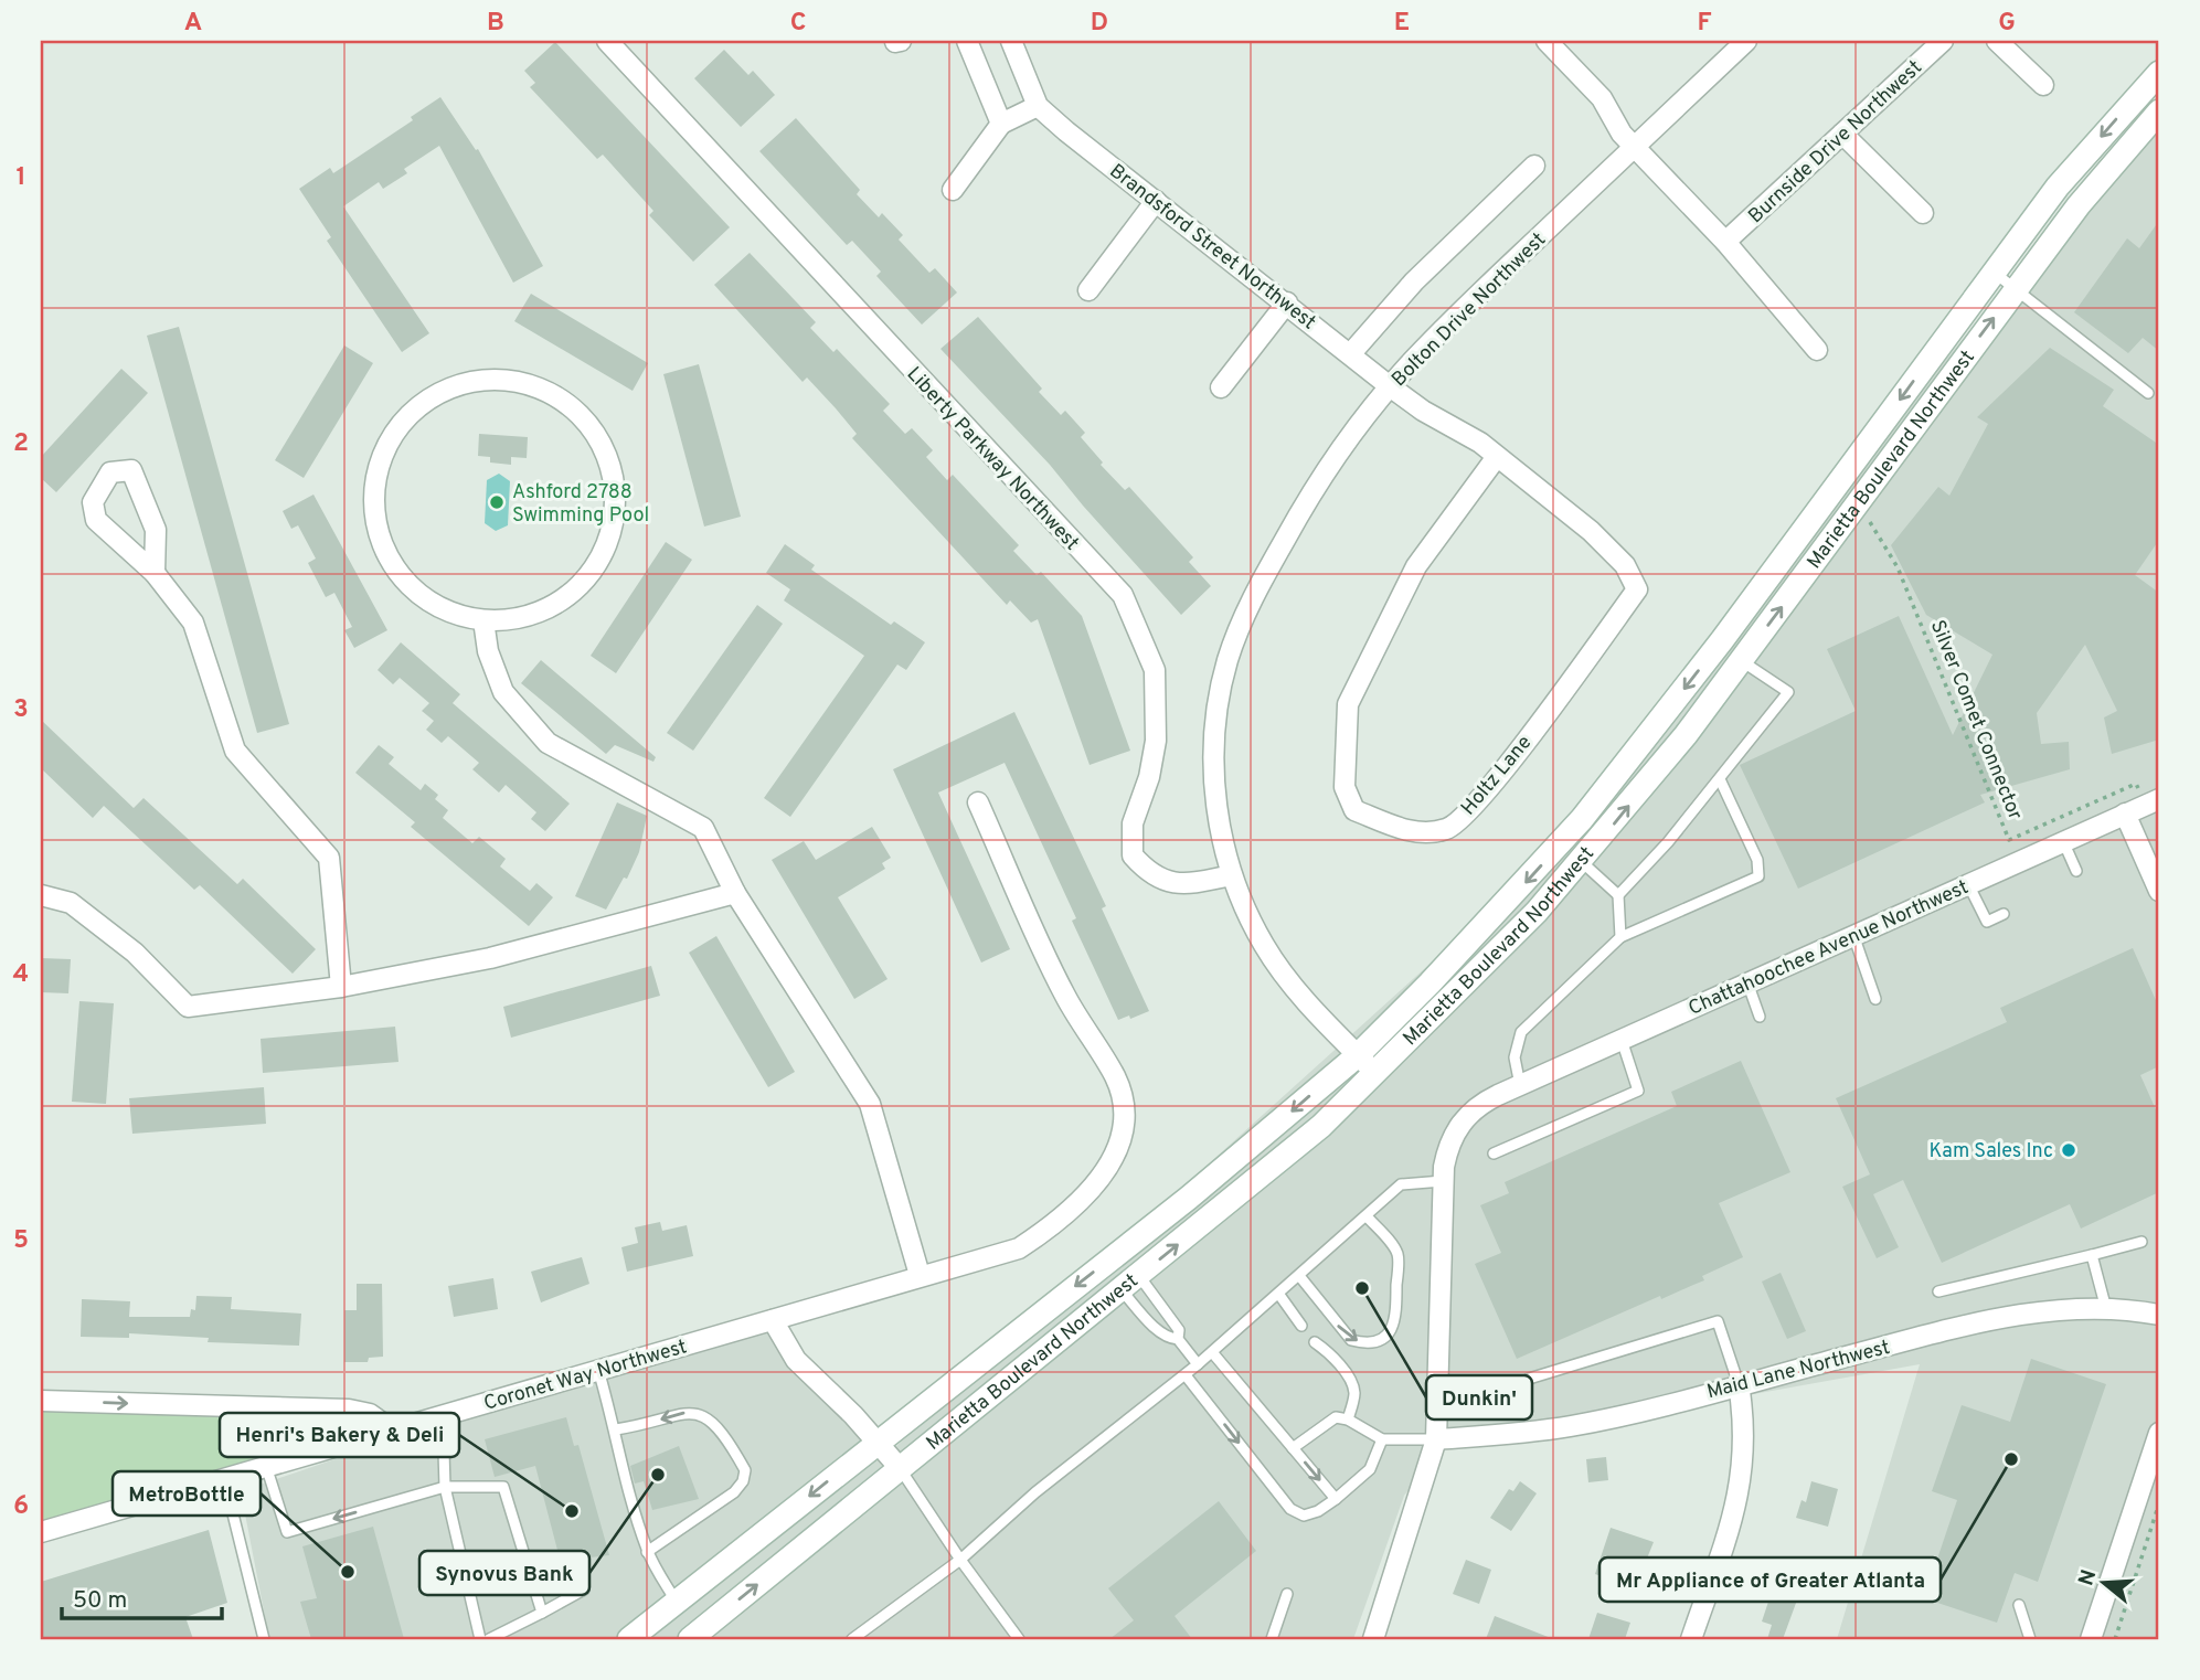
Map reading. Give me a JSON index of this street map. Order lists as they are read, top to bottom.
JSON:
{
  "streets": {
    "main road": ["Marietta Boulevard Northwest"],
    "street": [
      "Burnside Drive Northwest",
      "Brandsford Street Northwest",
      "Bolton Drive Northwest",
      "Liberty Parkway Northwest",
      "Holtz Lane",
      "Chattahoochee Avenue Northwest",
      "Maid Lane Northwest",
      "Coronet Way Northwest"
    ],
    "path": ["Silver Comet Connector"]
  },
  "crossings": [
    ["Brandsford Street Northwest", "Bolton Drive Northwest"],
    ["Brandsford Street Northwest", "Holtz Lane"],
    ["Bolton Drive Northwest", "Liberty Parkway Northwest"],
    ["Bolton Drive Northwest", "Marietta Boulevard Northwest"],
    ["Bolton Drive Northwest", "Holtz Lane"],
    ["Silver Comet Connector", "Chattahoochee Avenue Northwest"],
    ["Chattahoochee Avenue Northwest", "Maid Lane Northwest"]
  ],
  "places": [
    "Ashford 2788 Swimming Pool",
    "Kam Sales Inc",
    "Dunkin'",
    "Mr Appliance of Greater Atlanta",
    "Synovus Bank",
    "Henri's Bakery & Deli",
    "MetroBottle"
  ],
  "scale_bar": "50 m",
  "north": "left",
  "grid": {
    "columns": [
      "A",
      "B",
      "C",
      "D",
      "E",
      "F",
      "G"
    ],
    "rows": [
      "1",
      "2",
      "3",
      "4",
      "5",
      "6"
    ]
  }
}
